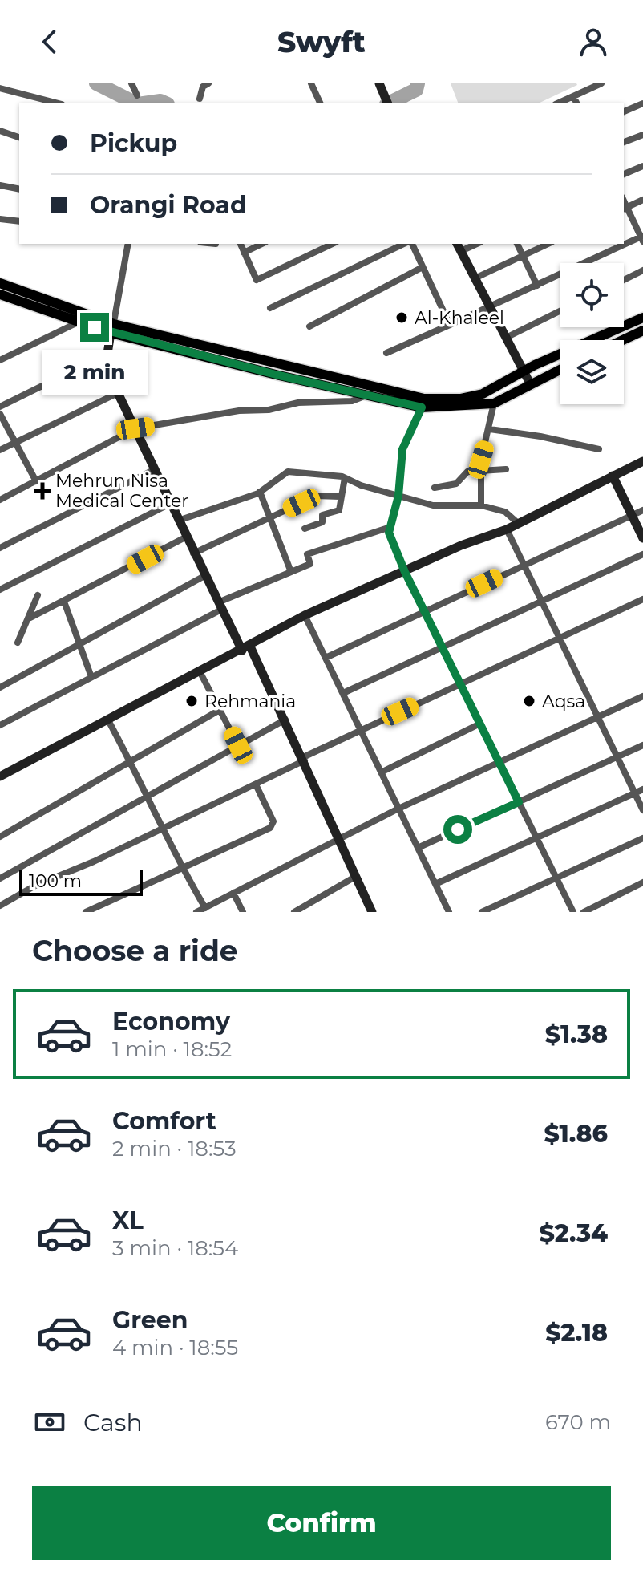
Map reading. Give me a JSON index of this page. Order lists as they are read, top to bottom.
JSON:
{
  "places": {
    "other": ["Al-Khaleel", "Rehmania", "Aqsa"],
    "health": ["Mehrun Nisa Medical Center"]
  },
  "scale_bar": "100 m",
  "page": {
    "header": "Swyft",
    "banner": ["Pickup", "Orangi Road"],
    "bubble": "2 min",
    "scale": "100 m",
    "heading": "Choose a ride",
    "list": [
      {
        "name": "Economy",
        "note": "1 min · 18:52",
        "value": "$1.38"
      },
      {
        "name": "Comfort",
        "note": "2 min · 18:53",
        "value": "$1.86"
      },
      {
        "name": "XL",
        "note": "3 min · 18:54",
        "value": "$2.34"
      },
      {
        "name": "Green",
        "note": "4 min · 18:55",
        "value": "$2.18"
      }
    ],
    "pay": ["Cash", "670 m"],
    "buttons": "Confirm"
  }
}
